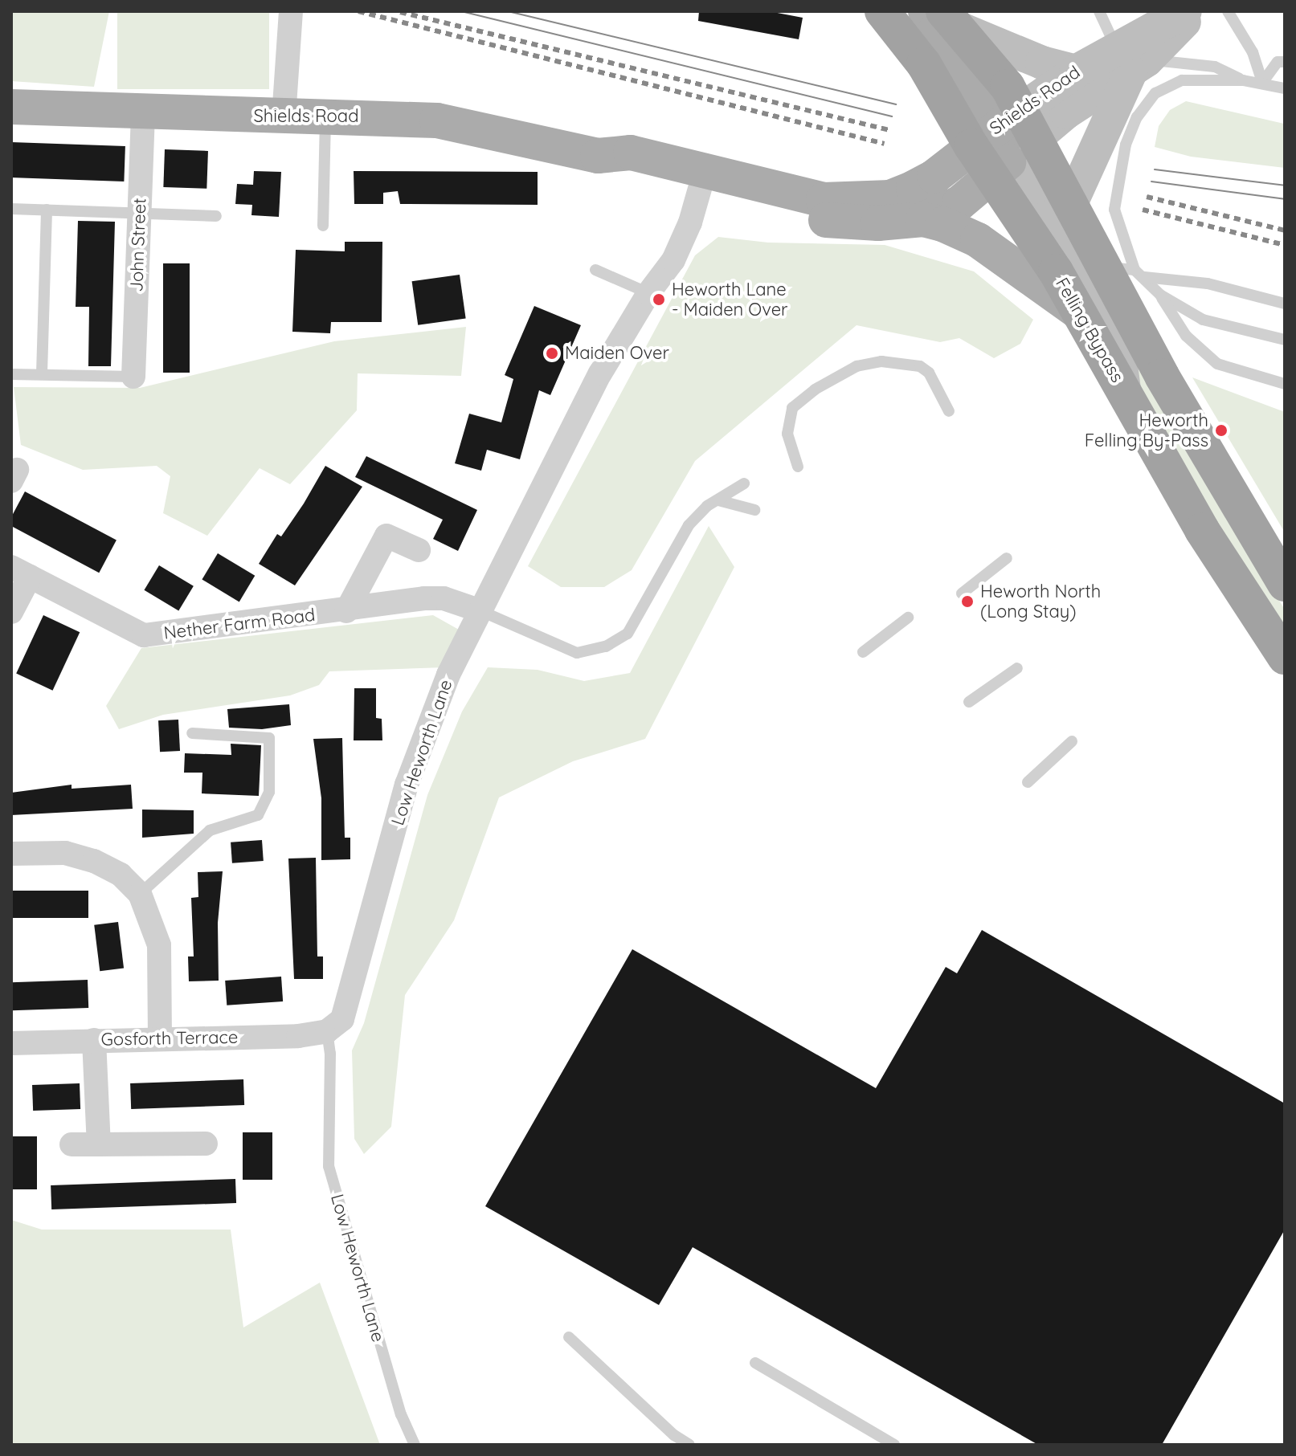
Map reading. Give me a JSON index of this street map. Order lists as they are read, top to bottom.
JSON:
{
  "streets": {
    "highway": ["Felling Bypass"],
    "main road": ["Shields Road"],
    "street": [
      "John Street",
      "Nether Farm Road",
      "Low Heworth Lane",
      "Gosforth Terrace"
    ]
  },
  "crossings": [
    ["Shields Road", "John Street"],
    ["Shields Road", "Felling Bypass"],
    ["Shields Road", "Low Heworth Lane"],
    ["Nether Farm Road", "Low Heworth Lane"],
    ["Low Heworth Lane", "Gosforth Terrace"]
  ],
  "places": [
    "Heworth Lane - Maiden Over",
    "Maiden Over",
    "Heworth Felling By-Pass",
    "Heworth North (Long Stay)"
  ]
}
